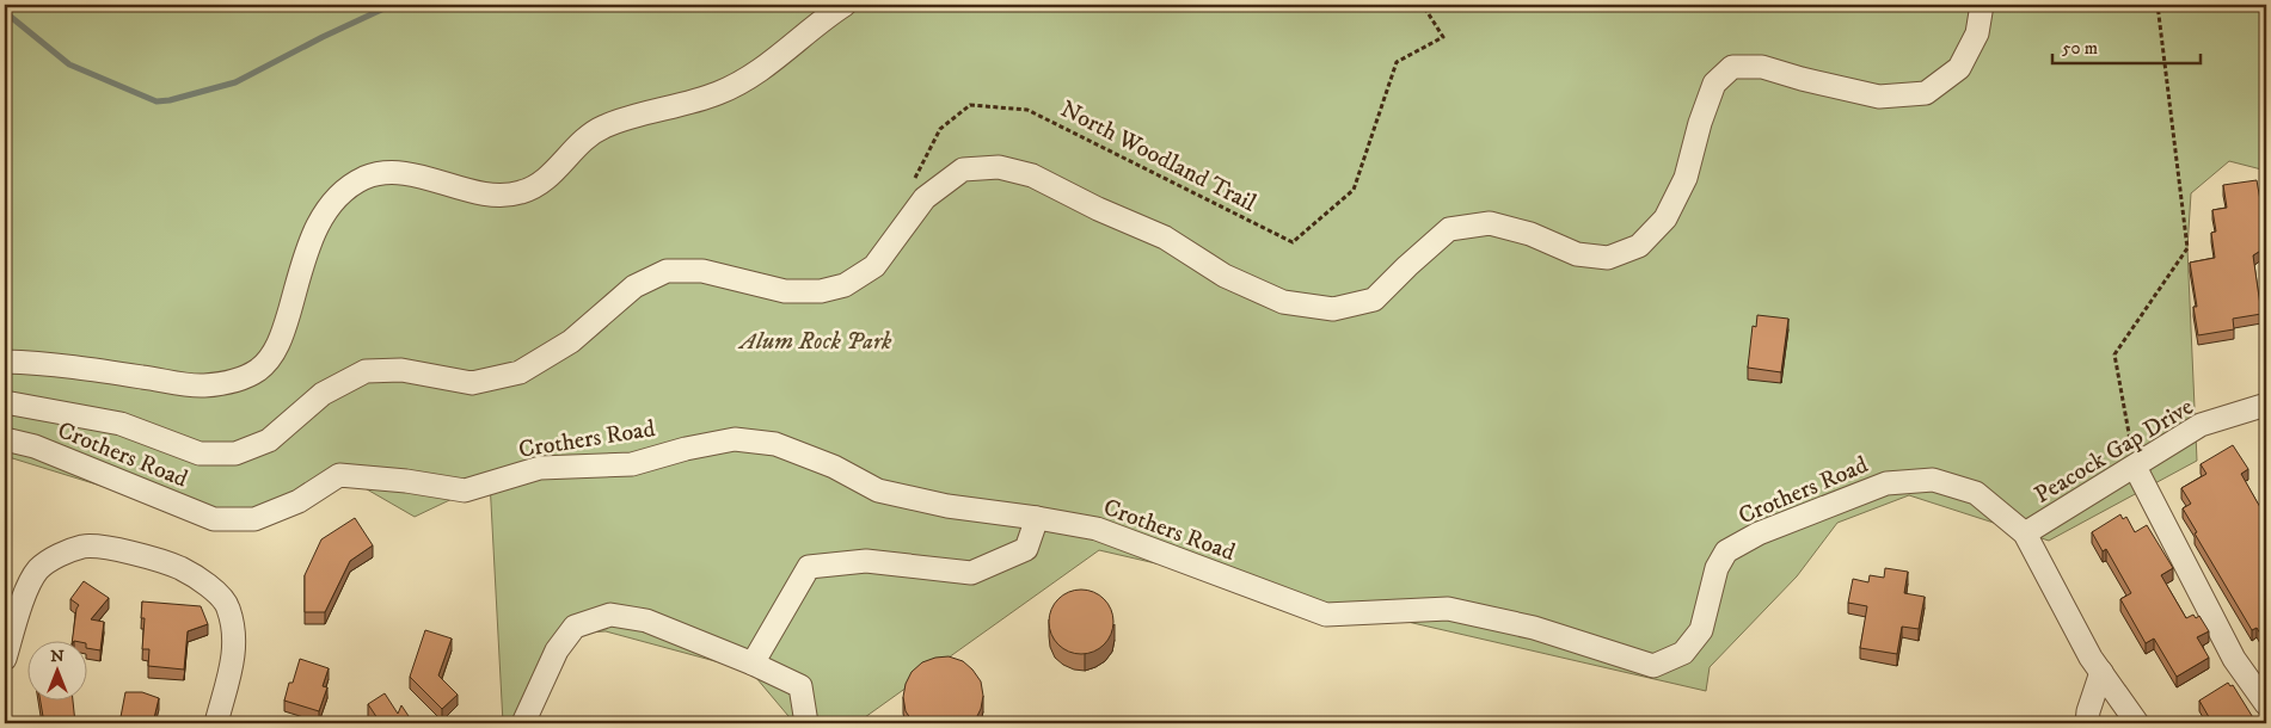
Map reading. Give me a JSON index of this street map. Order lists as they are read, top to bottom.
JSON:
{
  "streets": {
    "street": ["Crothers Road", "Peacock Gap Drive"],
    "path": ["North Woodland Trail"]
  },
  "crossings": [
    ["Crothers Road", "Peacock Gap Drive"]
  ],
  "parks": ["Alum Rock Park"],
  "scale_bar": "50 m",
  "north": "top"
}
